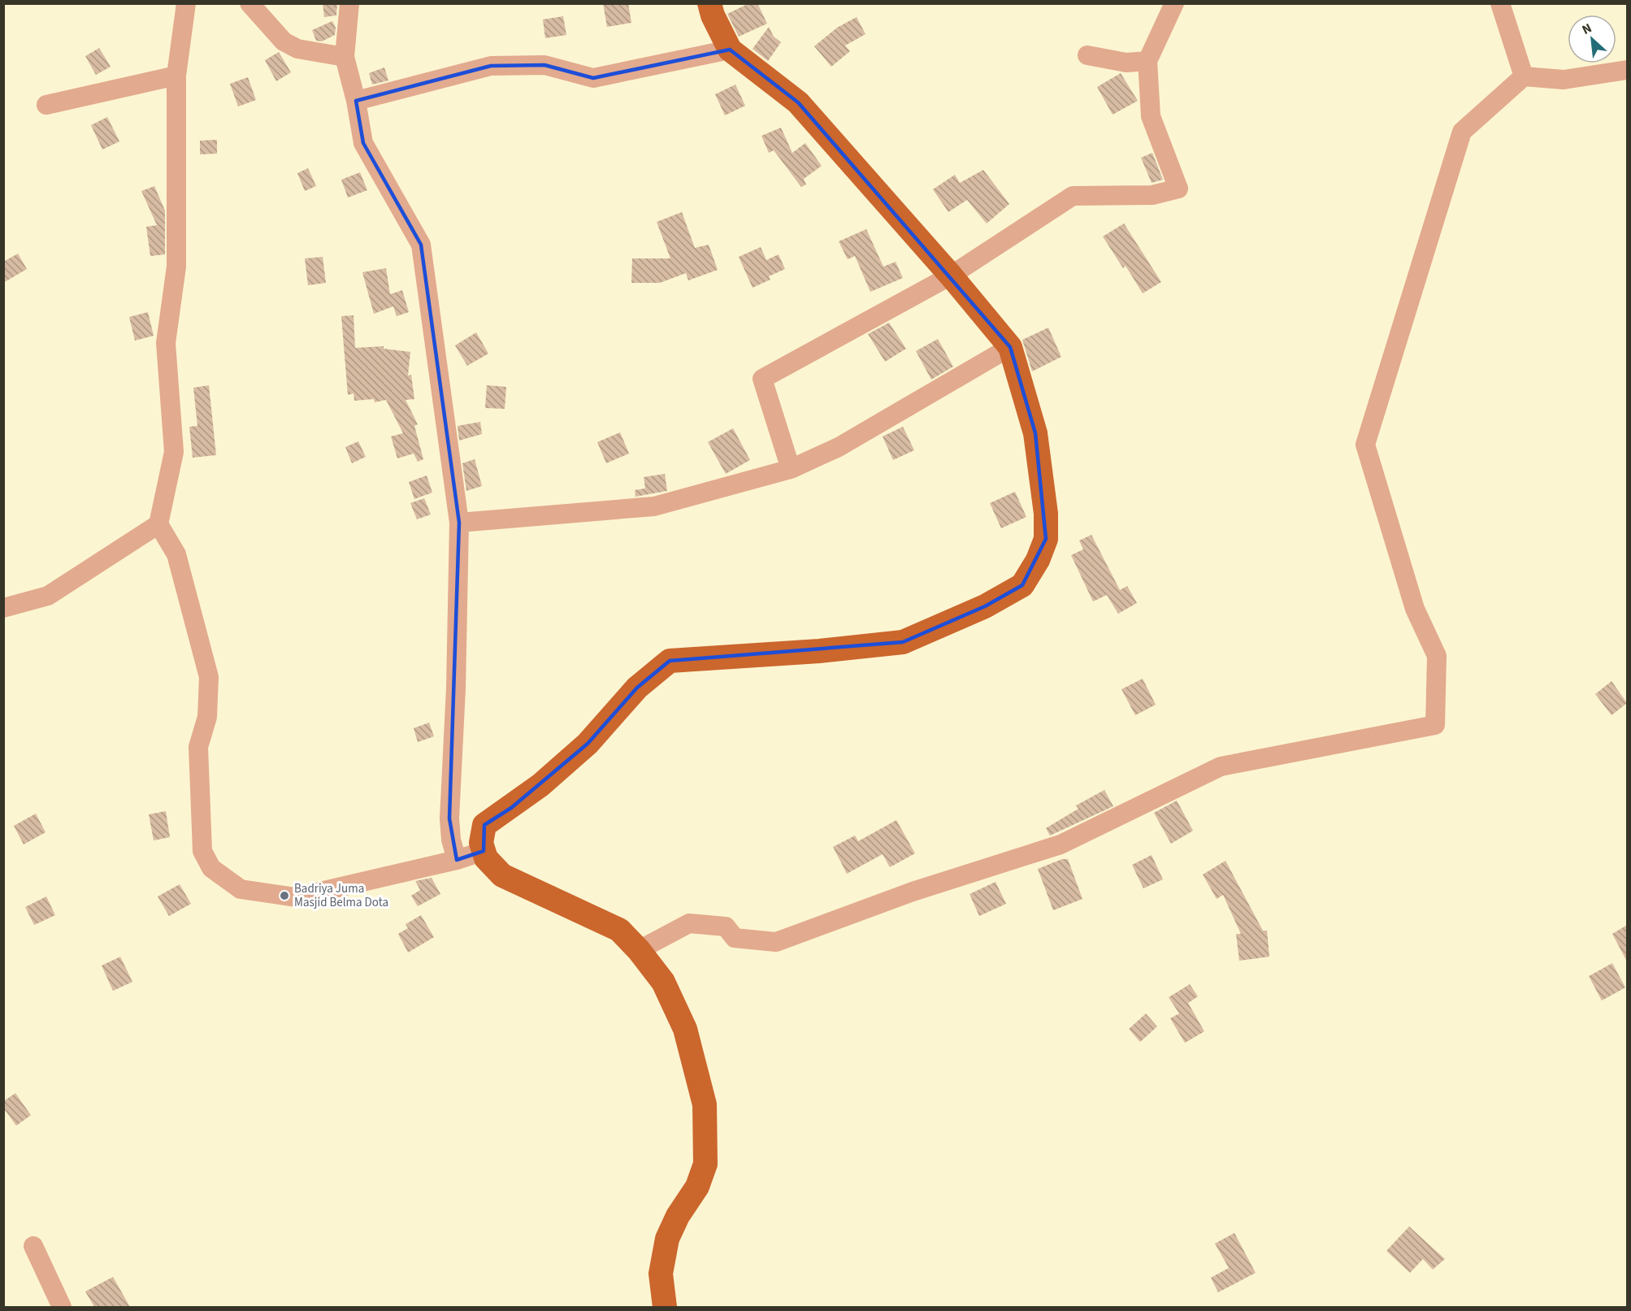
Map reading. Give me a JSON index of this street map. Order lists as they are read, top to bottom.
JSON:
{
  "places": ["Badriya Juma Masjid Belma Dota"],
  "north": "top left"
}
